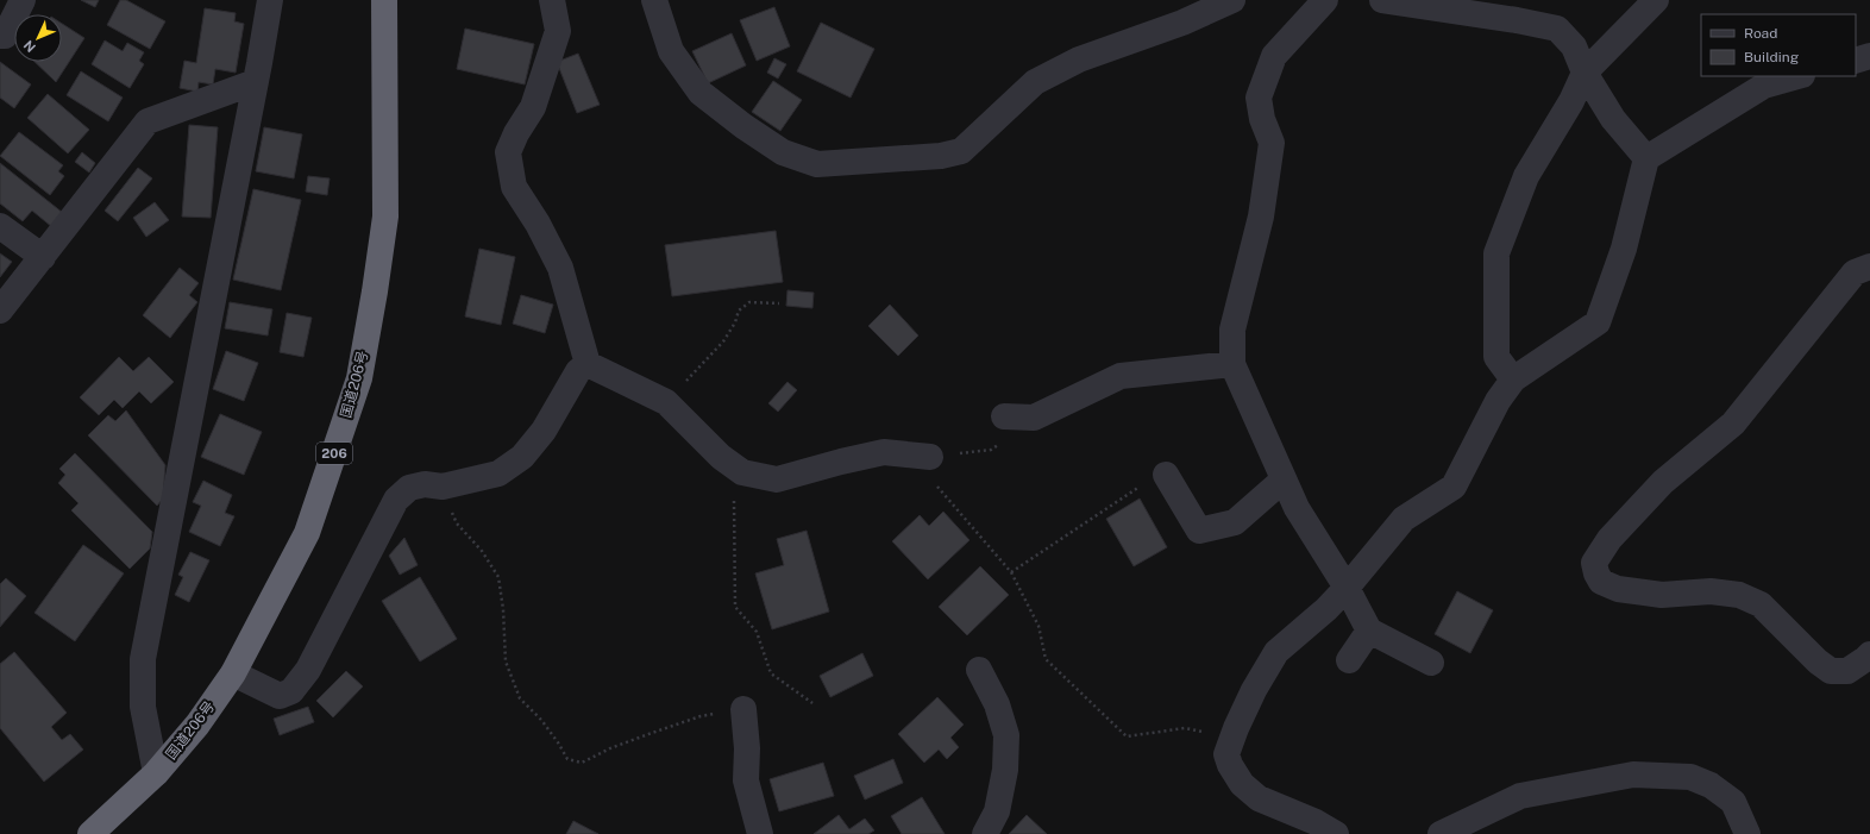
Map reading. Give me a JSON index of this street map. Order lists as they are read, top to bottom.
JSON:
{
  "streets": {
    "highway": ["国道206号", "206"]
  },
  "legend": ["Road", "Building"],
  "north": "bottom left"
}
